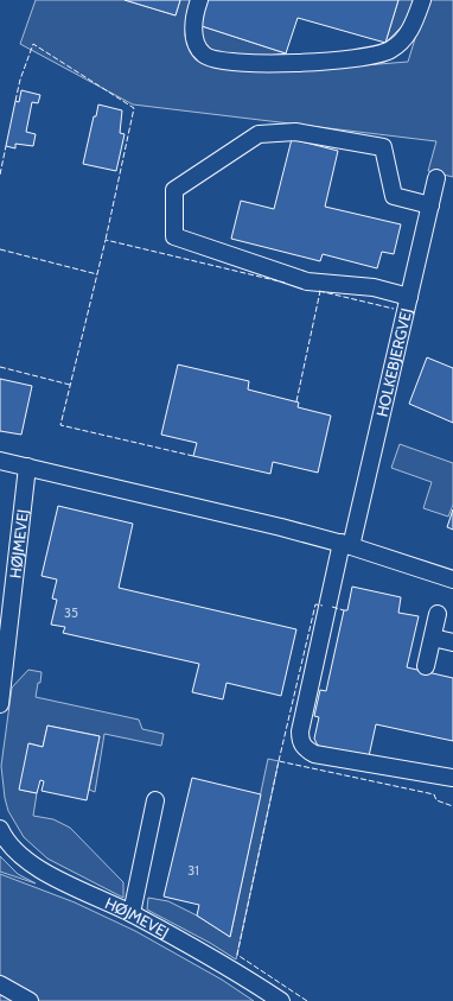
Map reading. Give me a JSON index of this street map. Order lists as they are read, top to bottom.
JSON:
{
  "streets": {
    "street": ["HOLKEBJERGVEJ", "HØJMEVEJ"]
  },
  "house_numbers": ["35", "31"]
}
